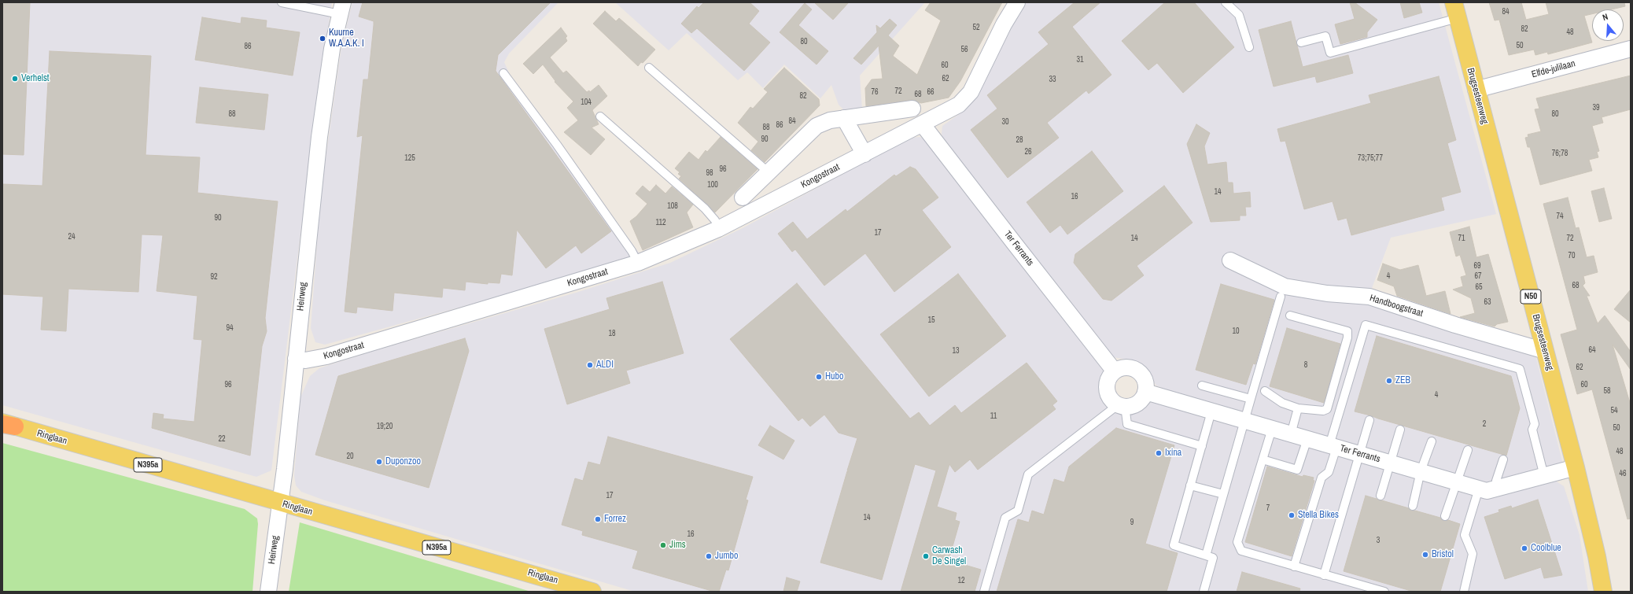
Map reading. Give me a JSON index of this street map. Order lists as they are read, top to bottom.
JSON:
{
  "streets": {
    "main road": [
      "Brugsesteenweg",
      "N50",
      "Ringlaan",
      "N395a"
    ],
    "street": [
      "Elfde-julilaan",
      "Kongostraat",
      "Ter Ferrants",
      "Heirweg",
      "Handboogstraat"
    ]
  },
  "crossings": [
    ["Elfde-julilaan", "Brugsesteenweg"],
    ["Brugsesteenweg", "Ter Ferrants"],
    ["Brugsesteenweg", "Handboogstraat"],
    ["Kongostraat", "Ter Ferrants"],
    ["Kongostraat", "Heirweg"],
    ["Heirweg", "Ringlaan"]
  ],
  "places": [
    "Kuurne W.A.A.K. I",
    "Verhelst",
    "ALDI",
    "Hubo",
    "ZEB",
    "Ixina",
    "Duponzoo",
    "Stella Bikes",
    "Forrez",
    "Jims",
    "Coolblue",
    "Bristol",
    "Jumbo",
    "Carwash De Singel"
  ],
  "house_numbers": [
    "84",
    "52",
    "82",
    "48",
    "80",
    "50",
    "86",
    "56",
    "31",
    "60",
    "62",
    "33",
    "72",
    "76",
    "66",
    "68",
    "82",
    "104",
    "39",
    "88",
    "80",
    "84",
    "30",
    "86",
    "88",
    "90",
    "28",
    "26",
    "76;78",
    "125",
    "73;75;77",
    "96",
    "98",
    "100",
    "14",
    "16",
    "108",
    "74",
    "90",
    "112",
    "17",
    "24",
    "14",
    "71",
    "72",
    "70",
    "69",
    "4",
    "67",
    "92",
    "68",
    "65",
    "63",
    "15",
    "94",
    "10",
    "18",
    "64",
    "13",
    "8",
    "62",
    "96",
    "60",
    "58",
    "4",
    "54",
    "11",
    "2",
    "19;20",
    "50",
    "22",
    "48",
    "20",
    "46",
    "17",
    "7",
    "14",
    "9",
    "16",
    "3",
    "12"
  ],
  "north": "top"
}
